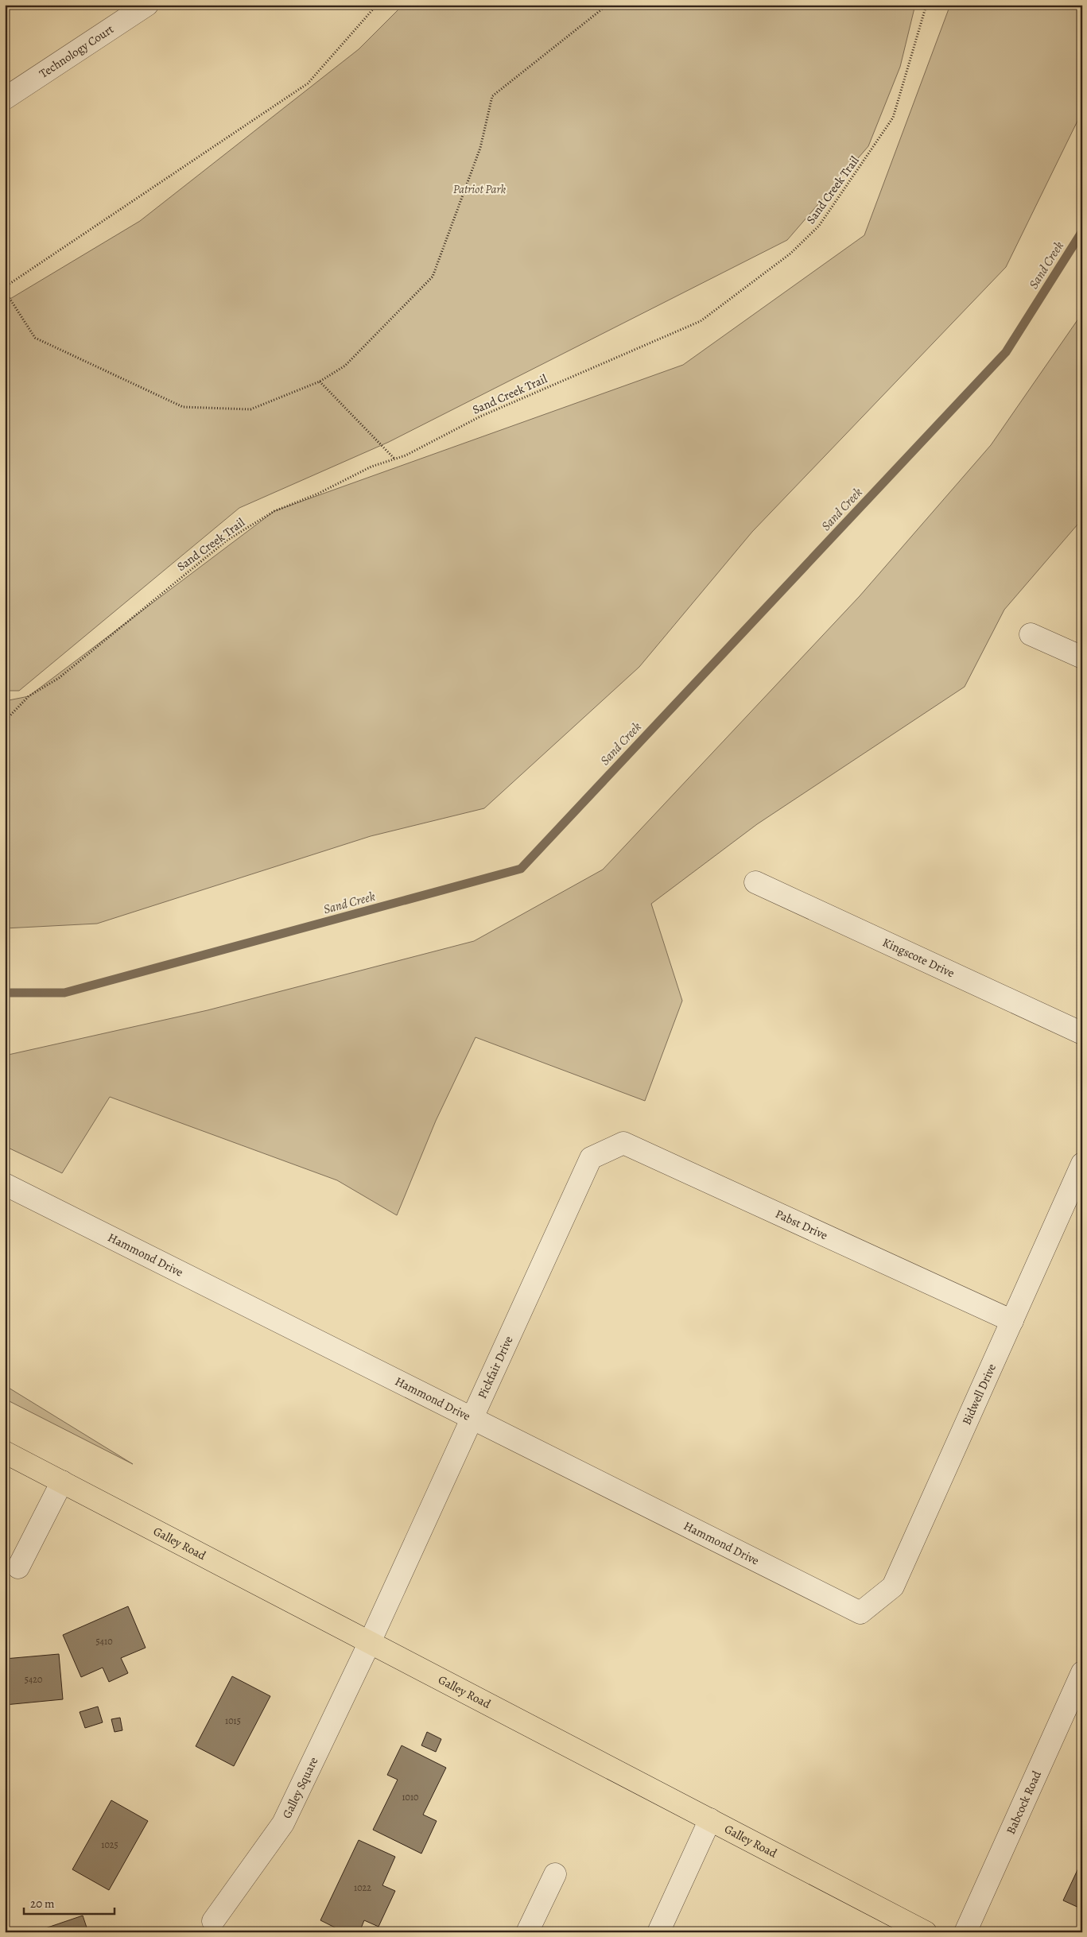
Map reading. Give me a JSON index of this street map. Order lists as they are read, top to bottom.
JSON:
{
  "streets": {
    "main road": ["Galley Road"],
    "street": [
      "Technology Court",
      "Kingscote Drive",
      "Pabst Drive",
      "Hammond Drive",
      "Pickfair Drive",
      "Bidwell Drive",
      "Galley Square",
      "Babcock Road"
    ],
    "path": ["Sand Creek Trail"]
  },
  "crossings": [
    ["Pabst Drive", "Pickfair Drive"],
    ["Pabst Drive", "Bidwell Drive"],
    ["Hammond Drive", "Pickfair Drive"],
    ["Hammond Drive", "Bidwell Drive"],
    ["Pickfair Drive", "Galley Road"],
    ["Pickfair Drive", "Galley Square"],
    ["Galley Road", "Galley Square"]
  ],
  "water": ["Sand Creek"],
  "parks": ["Patriot Park"],
  "house_numbers": [
    "5410",
    "5420",
    "1015",
    "1010",
    "1025",
    "1022"
  ],
  "scale_bar": "20 m"
}
